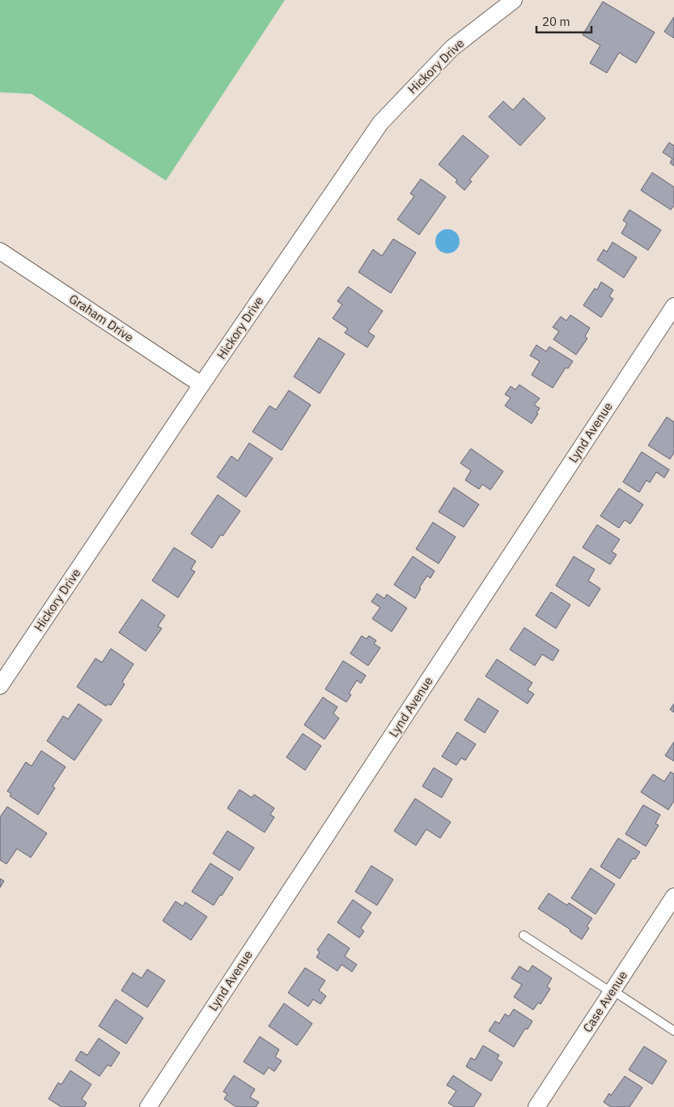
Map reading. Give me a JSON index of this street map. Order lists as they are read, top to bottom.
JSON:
{
  "streets": {
    "street": [
      "Hickory Drive",
      "Graham Drive",
      "Lynd Avenue",
      "Case Avenue"
    ]
  },
  "crossings": [
    ["Hickory Drive", "Graham Drive"]
  ],
  "scale_bar": "20 m"
}
